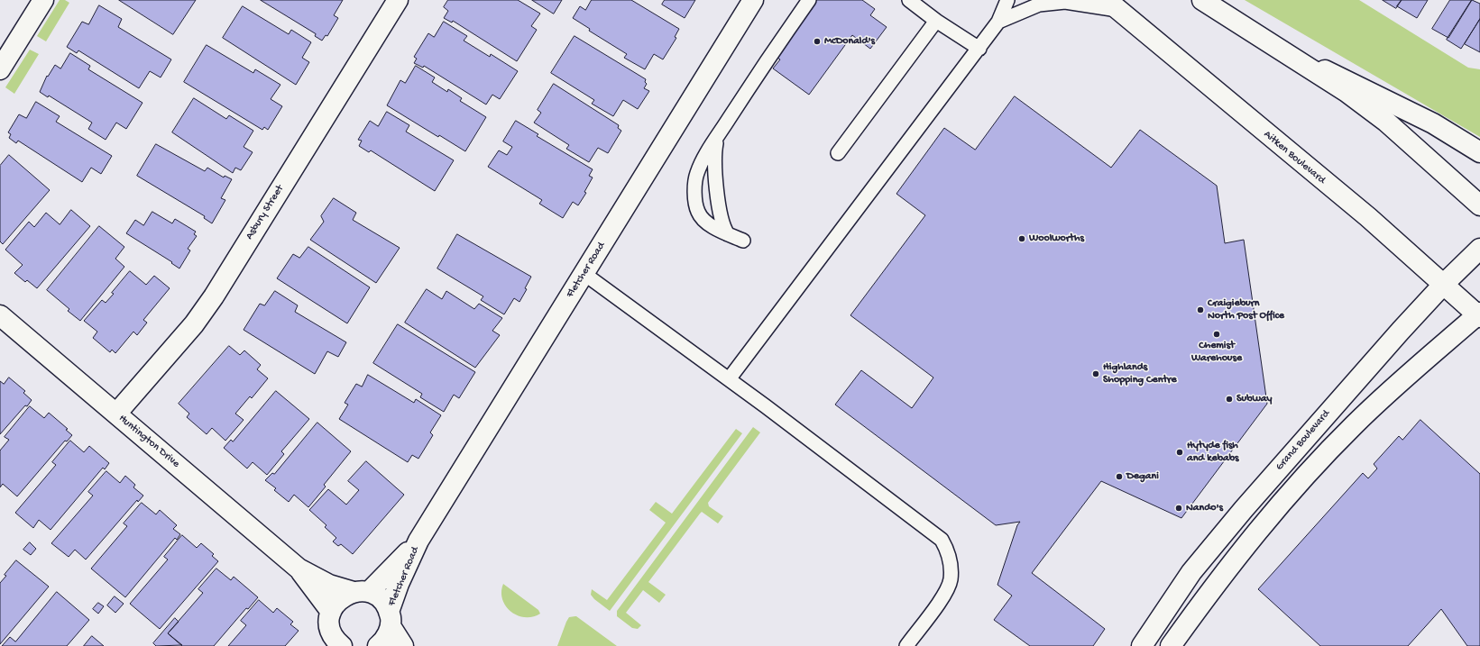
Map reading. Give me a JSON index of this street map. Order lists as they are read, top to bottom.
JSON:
{
  "streets": {
    "street": [
      "Aitken Boulevard",
      "Asbury Street",
      "Fletcher Road",
      "Grand Boulevard",
      "Huntington Drive"
    ]
  },
  "crossings": [
    ["Aitken Boulevard", "Grand Boulevard"],
    ["Asbury Street", "Huntington Drive"],
    ["Fletcher Road", "Huntington Drive"]
  ],
  "places": [
    "McDonald's",
    "Woolworths",
    "Craigieburn North Post Office",
    "Chemist Warehouse",
    "Highlands Shopping Centre",
    "Subway",
    "Hytyde fish and kebabs",
    "Degani",
    "Nando's"
  ]
}
